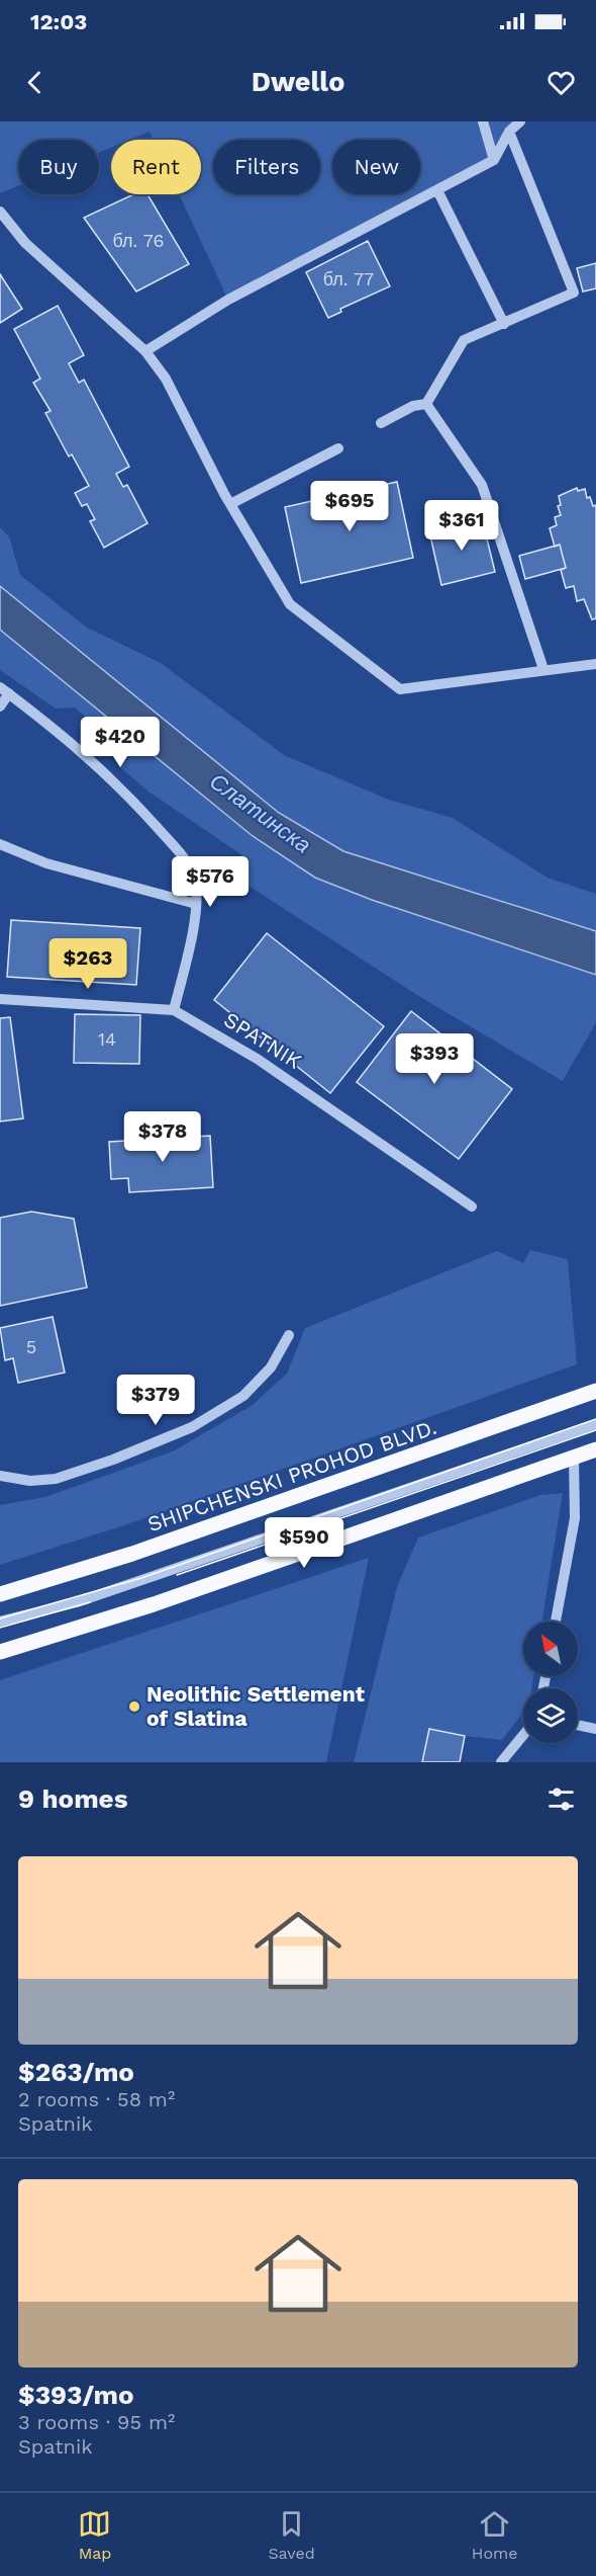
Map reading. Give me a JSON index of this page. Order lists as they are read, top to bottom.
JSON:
{
  "streets": {
    "main road": ["SHIPCHENSKI PROHOD BLVD."],
    "street": ["SPATNIK"]
  },
  "water": ["Слатинска"],
  "places": ["Neolithic Settlement of Slatina"],
  "house_numbers": [
    "бл. 76",
    "бл. 77",
    "14",
    "5"
  ],
  "north": "top left",
  "page": {
    "status": "12:03",
    "header": "Dwello",
    "chip": [
      "Buy",
      "Rent",
      "Filters",
      "New"
    ],
    "price": [
      "$695",
      "$361",
      "$420",
      "$576",
      "$263",
      "$393",
      "$378",
      "$379",
      "$590"
    ],
    "heading": "9 homes",
    "list": [
      {
        "name": "$263/mo",
        "note": "2 rooms · 58 m² · Spatnik"
      },
      {
        "name": "$393/mo",
        "note": "3 rooms · 95 m² · Spatnik"
      }
    ],
    "tabs": ["Map", "Saved", "Home"]
  }
}
